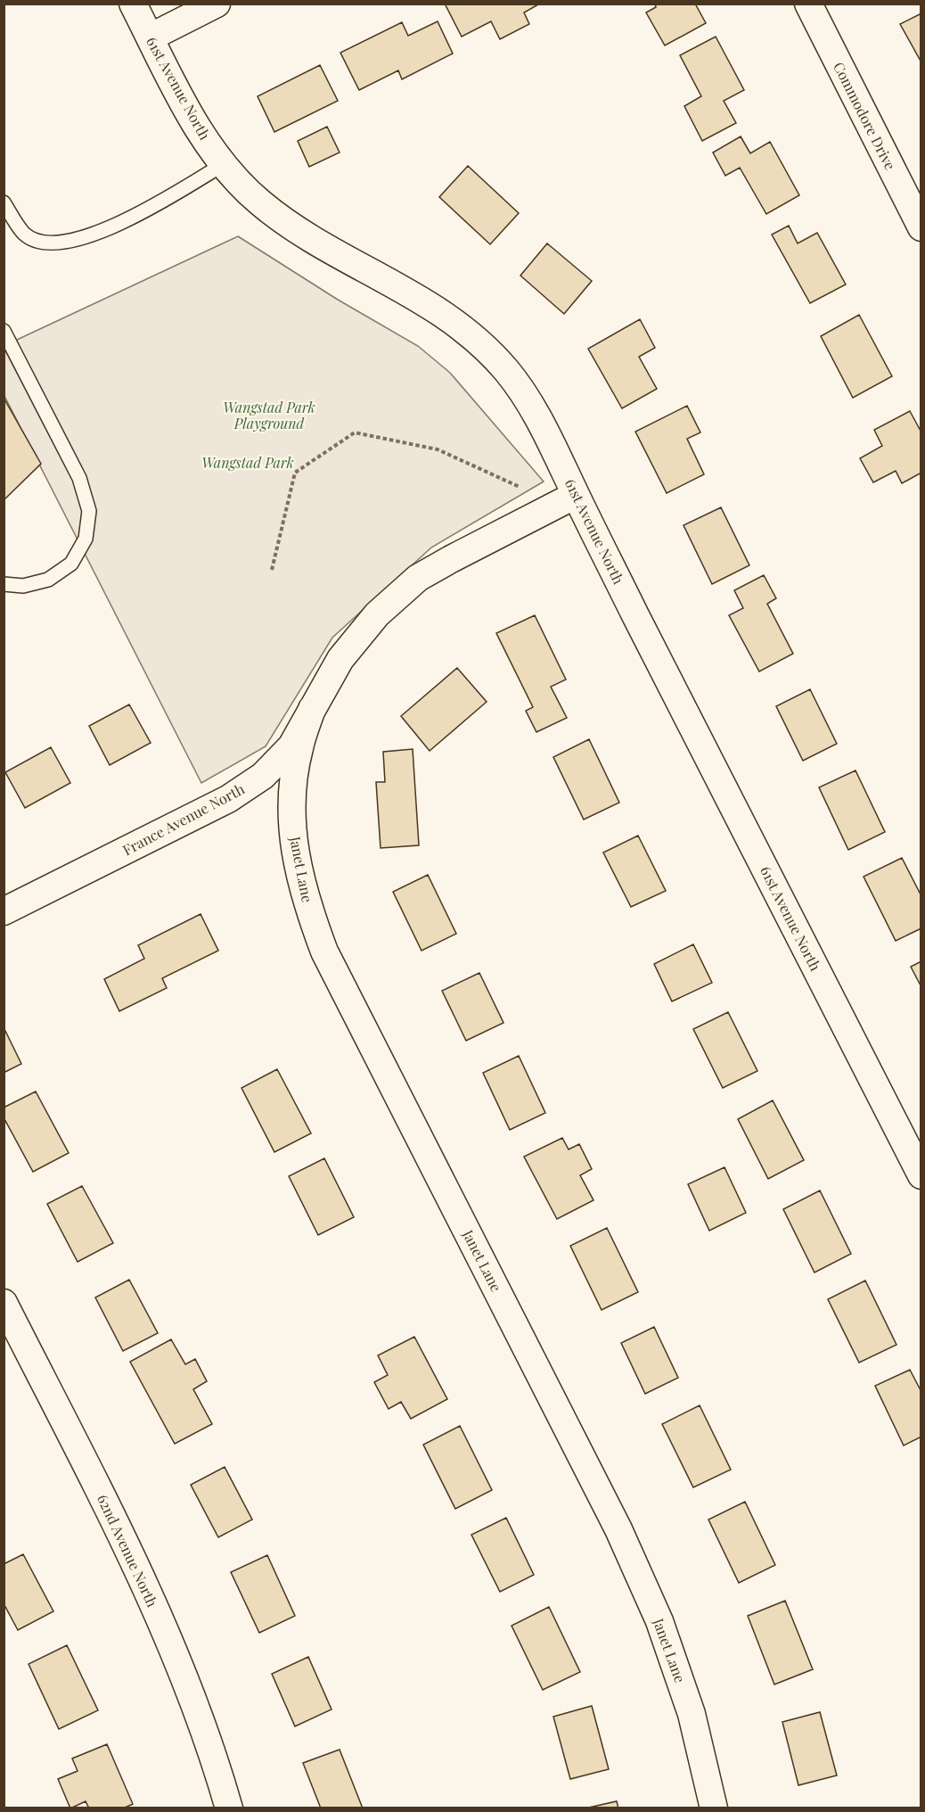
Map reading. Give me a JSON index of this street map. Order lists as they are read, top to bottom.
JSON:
{
  "streets": {
    "street": [
      "61st Avenue North",
      "Commodore Drive",
      "France Avenue North",
      "Janet Lane",
      "62nd Avenue North"
    ]
  },
  "crossings": [
    ["61st Avenue North", "France Avenue North"],
    ["France Avenue North", "Janet Lane"]
  ],
  "parks": ["Wangstad Park Playground", "Wangstad Park"]
}
